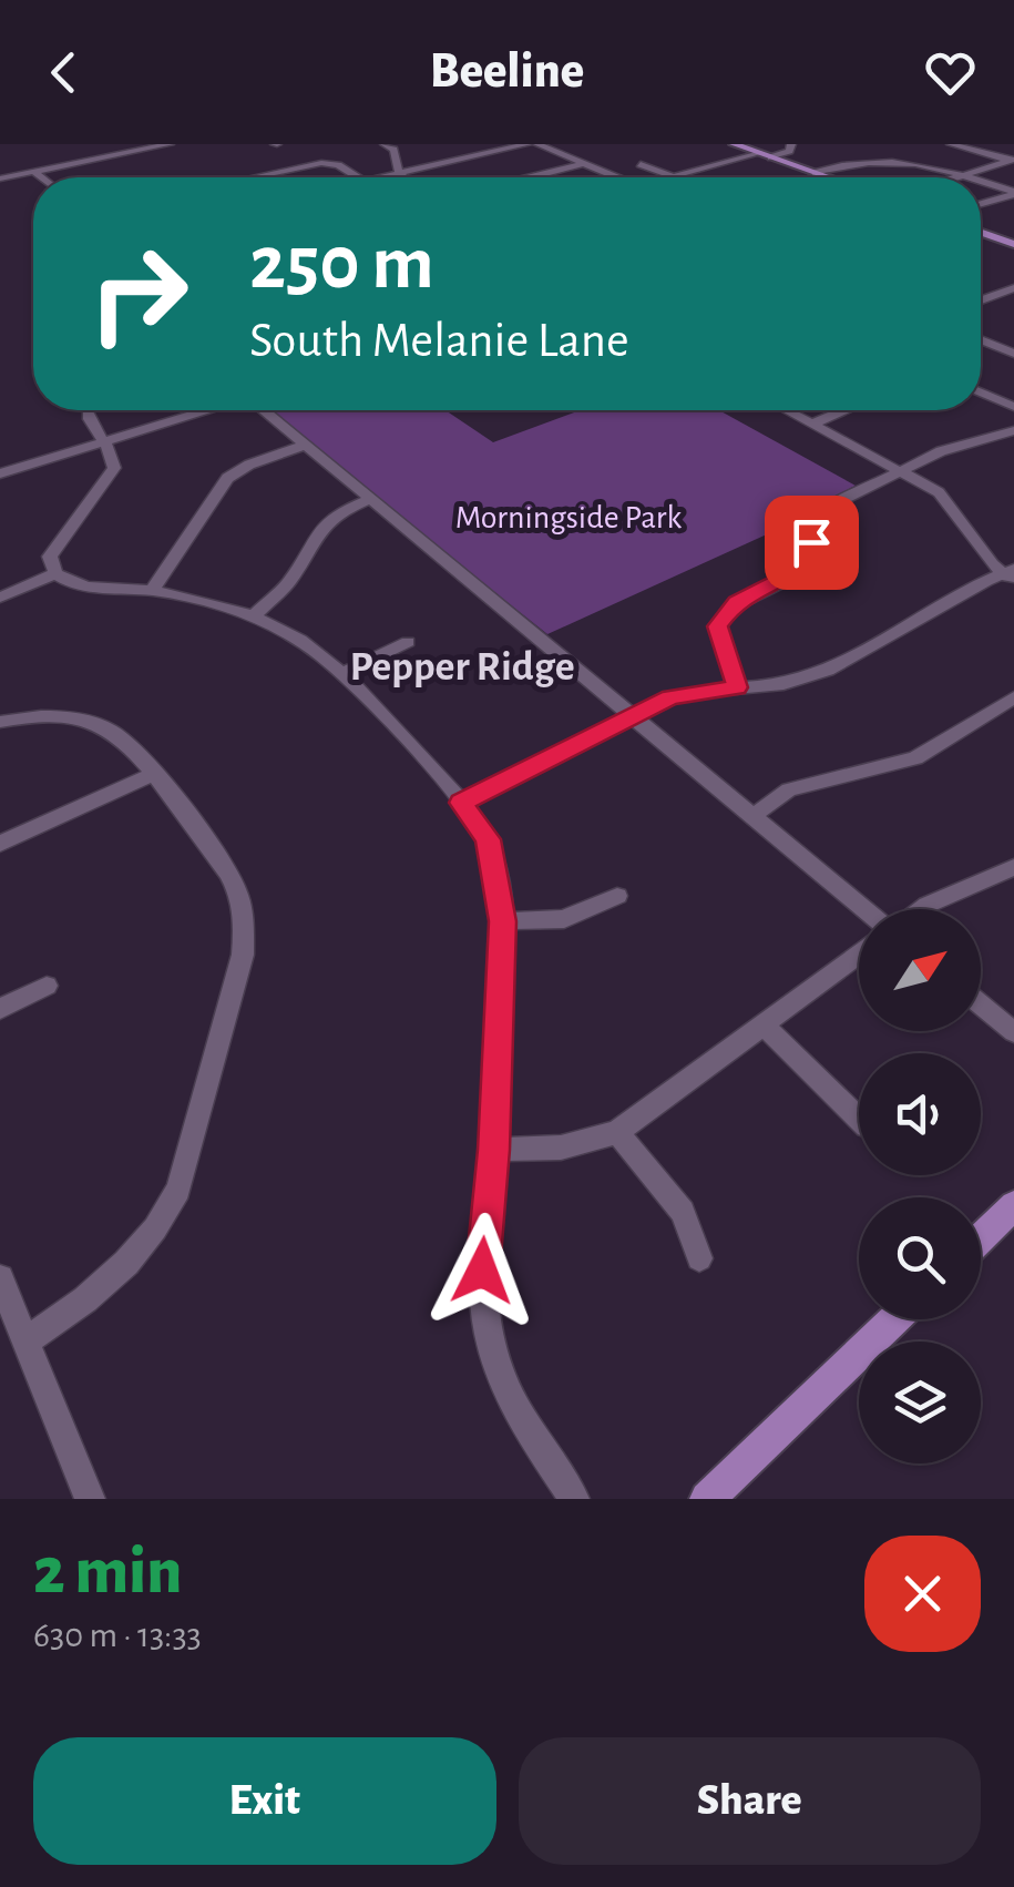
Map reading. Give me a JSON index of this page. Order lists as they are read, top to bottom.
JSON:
{
  "districts": ["Pepper Ridge"],
  "parks": ["Morningside Park"],
  "north": "top right",
  "page": {
    "header": "Beeline",
    "turn": ["250 m", "South Melanie Lane"],
    "heading": ["2 min", "630 m · 13:33"],
    "buttons": ["Exit", "Share"]
  }
}
